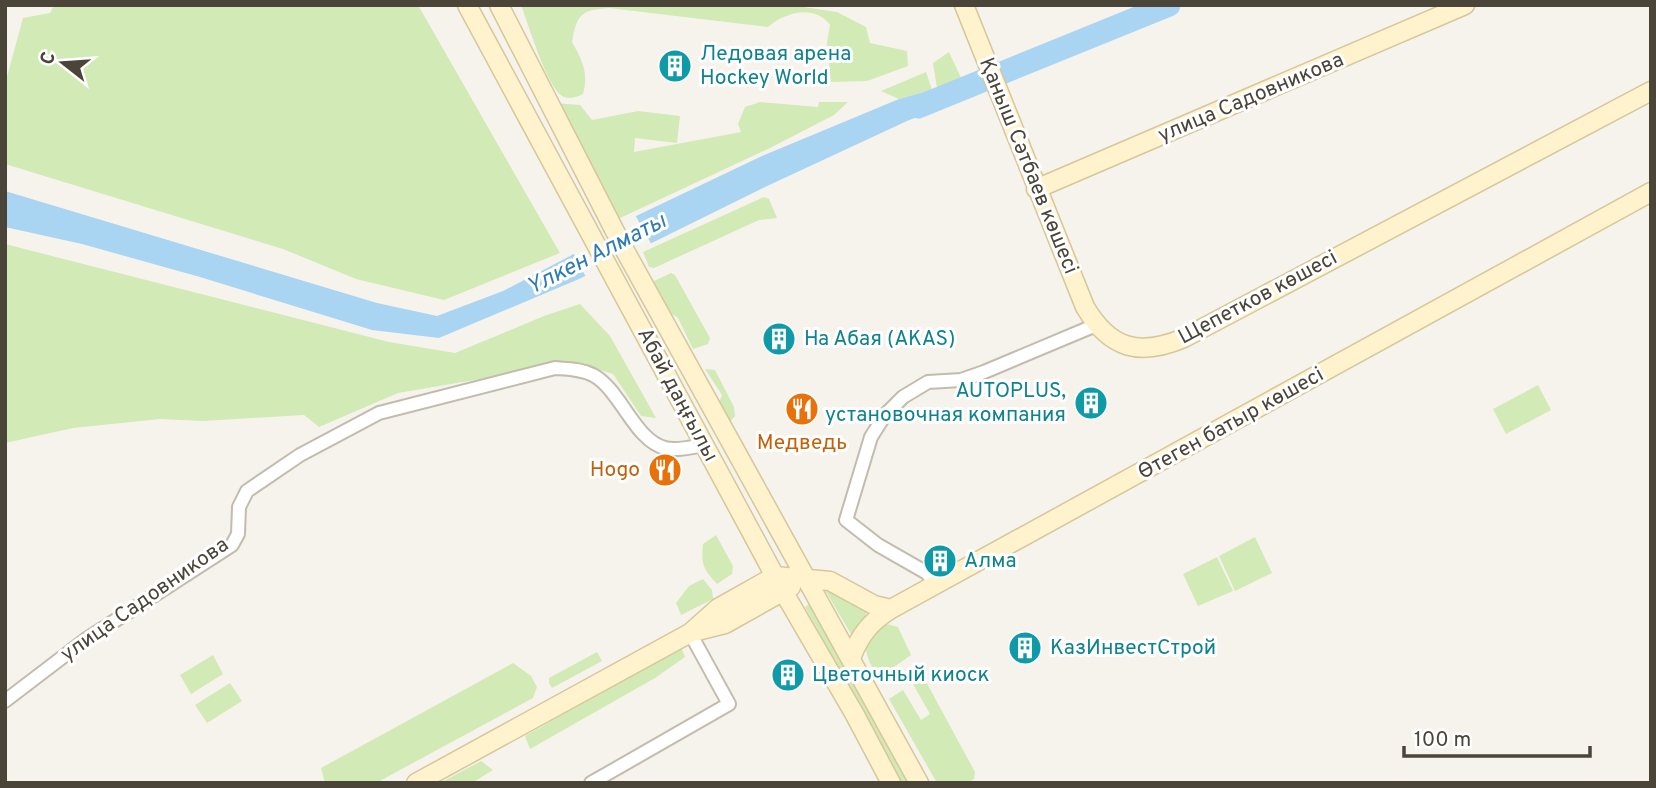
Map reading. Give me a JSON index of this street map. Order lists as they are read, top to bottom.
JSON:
{
  "streets": {
    "main road": [
      "улица Садовникова",
      "Қаныш Сәтбаев көшесі",
      "Щепетков көшесі",
      "Абай даңғылы",
      "Өтеген батыр көшесі"
    ]
  },
  "crossings": [
    ["улица Садовникова", "Қаныш Сәтбаев көшесі"],
    ["улица Садовникова", "Абай даңғылы"],
    ["Қаныш Сәтбаев көшесі", "Щепетков көшесі"],
    ["Абай даңғылы", "Өтеген батыр көшесі"]
  ],
  "water": ["Үлкен Алматы"],
  "places": {
    "building": [
      "Ледовая арена Hockey World",
      "На Абая (AKAS)",
      "AUTOPLUS, установочная компания",
      "Алма",
      "КазИнвестСтрой",
      "Цветочный киоск"
    ],
    "restaurant": ["Медведь", "Hogo"]
  },
  "scale_bar": "100 m",
  "north": "left"
}
